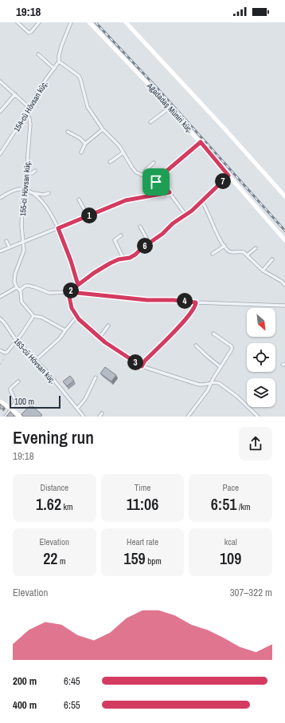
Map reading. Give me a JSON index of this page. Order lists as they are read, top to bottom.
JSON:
{
  "streets": {
    "street": [
      "154-cü Hövsan küç.",
      "Ağadadaş Müniri küç.",
      "155-ci Hövsan küç.",
      "163-cü Hövsan küç."
    ]
  },
  "crossings": [
    ["154-cü Hövsan küç.", "155-ci Hövsan küç."]
  ],
  "scale_bar": "100 m",
  "north": "bottom right",
  "page": {
    "status": "19:18",
    "pins": [
      "7",
      "1",
      "6",
      "2",
      "4",
      "3"
    ],
    "scale": "100 m",
    "heading": ["Evening run", "19:18"],
    "stats": [
      ["Distance", "1.62 km"],
      ["Time", "11:06"],
      ["Pace", "6:51 /km"],
      ["Elevation", "22 m"],
      ["Heart rate", "159 bpm"],
      ["kcal", "109"]
    ],
    "chart": ["Elevation", "307–322 m"],
    "list": [
      {
        "name": "200 m",
        "note": "6:45"
      },
      {
        "name": "400 m",
        "note": "6:55"
      }
    ]
  }
}
